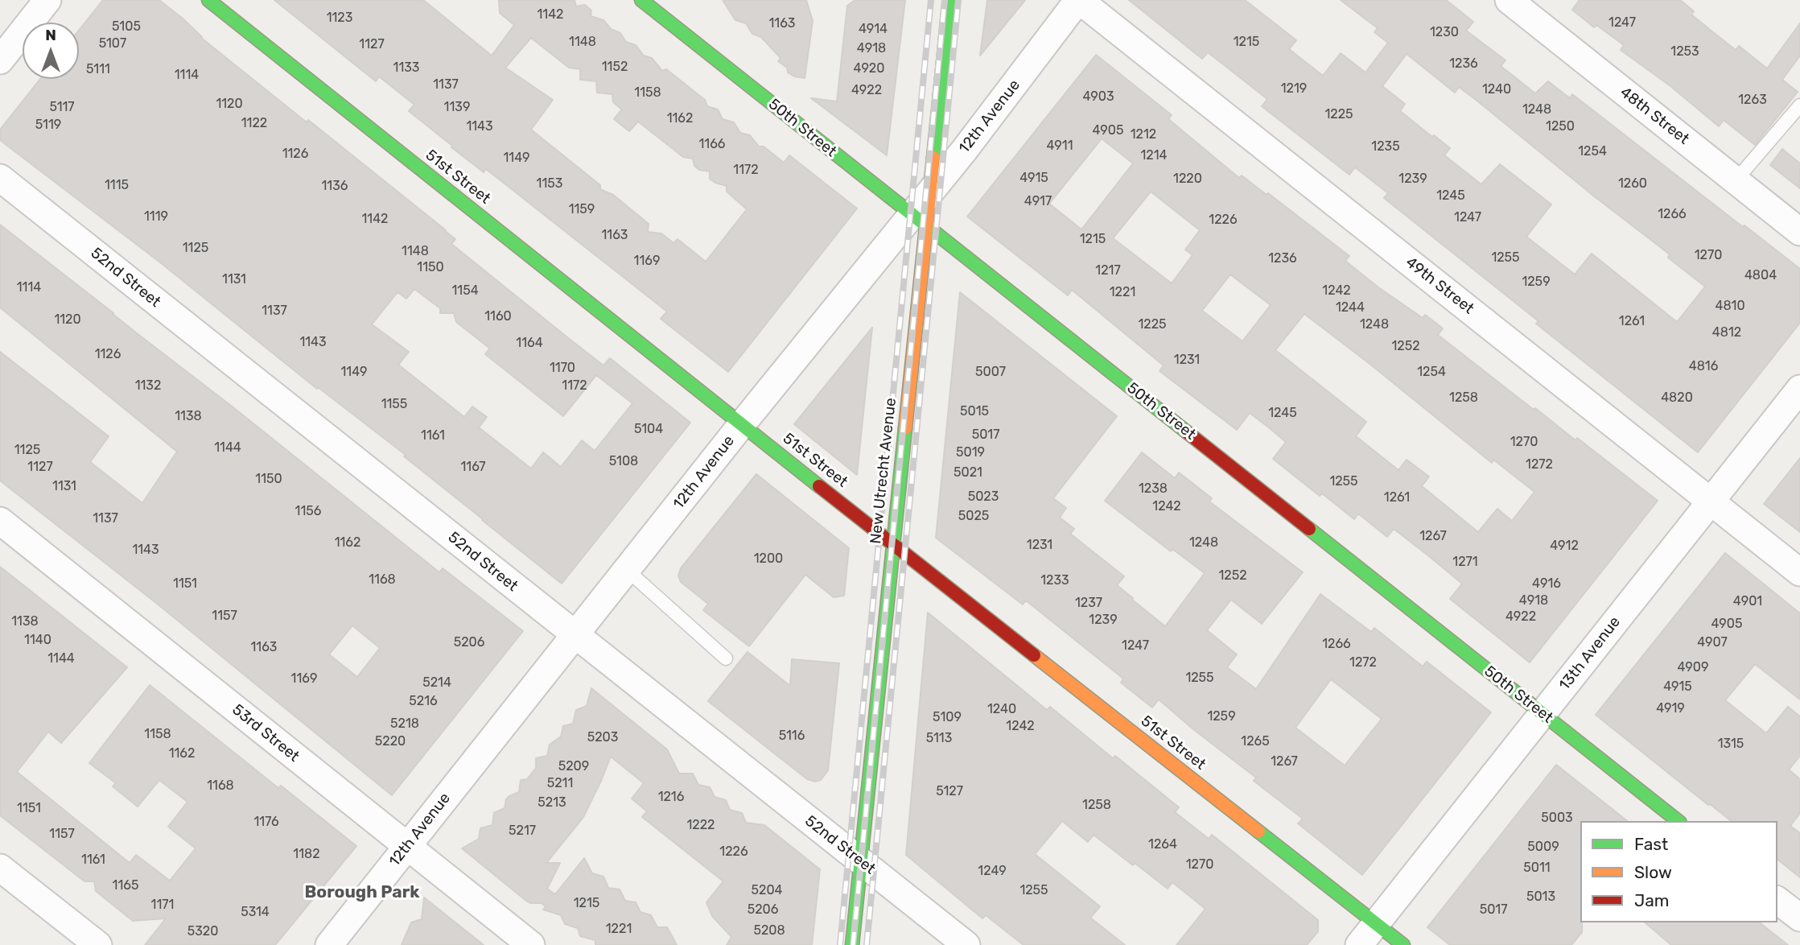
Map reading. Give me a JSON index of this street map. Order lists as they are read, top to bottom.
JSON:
{
  "streets": {
    "street": [
      "48th Street",
      "12th Avenue",
      "50th Street",
      "51st Street",
      "52nd Street",
      "49th Street",
      "New Utrecht Avenue",
      "13th Avenue",
      "53rd Street"
    ]
  },
  "crossings": [
    ["12th Avenue", "50th Street"],
    ["12th Avenue", "51st Street"],
    ["12th Avenue", "52nd Street"],
    ["12th Avenue", "49th Street"],
    ["12th Avenue", "New Utrecht Avenue"],
    ["12th Avenue", "53rd Street"],
    ["50th Street", "New Utrecht Avenue"],
    ["50th Street", "13th Avenue"],
    ["51st Street", "New Utrecht Avenue"],
    ["51st Street", "13th Avenue"],
    ["52nd Street", "New Utrecht Avenue"],
    ["49th Street", "13th Avenue"]
  ],
  "districts": ["Borough Park"],
  "house_numbers": [
    "1142",
    "1123",
    "1247",
    "1163",
    "5105",
    "4914",
    "1230",
    "1148",
    "1215",
    "5107",
    "1127",
    "4918",
    "1253",
    "1236",
    "1152",
    "1133",
    "4920",
    "5111",
    "1114",
    "1137",
    "1219",
    "1240",
    "4922",
    "1158",
    "4903",
    "1263",
    "1120",
    "5117",
    "1139",
    "1248",
    "1225",
    "1162",
    "1122",
    "5119",
    "1143",
    "1250",
    "4905",
    "1212",
    "1166",
    "4911",
    "1235",
    "1254",
    "1126",
    "1214",
    "1149",
    "1172",
    "4915",
    "1220",
    "1239",
    "1153",
    "1260",
    "1115",
    "1136",
    "1245",
    "4917",
    "1159",
    "1266",
    "1119",
    "1247",
    "1142",
    "1226",
    "1163",
    "1215",
    "1125",
    "1148",
    "1270",
    "1255",
    "1236",
    "1169",
    "1150",
    "1217",
    "4804",
    "1131",
    "1259",
    "1114",
    "1154",
    "1242",
    "1221",
    "4810",
    "1244",
    "1137",
    "1160",
    "1120",
    "1261",
    "1225",
    "1248",
    "4812",
    "1143",
    "1164",
    "1252",
    "1126",
    "1231",
    "4816",
    "1170",
    "1149",
    "5007",
    "1254",
    "1132",
    "1172",
    "1258",
    "4820",
    "1155",
    "5015",
    "1245",
    "1138",
    "5104",
    "5017",
    "1161",
    "1270",
    "1144",
    "1125",
    "5019",
    "5108",
    "1272",
    "1127",
    "1167",
    "5021",
    "1150",
    "1255",
    "1131",
    "1238",
    "5023",
    "1261",
    "1242",
    "1156",
    "5025",
    "1137",
    "1267",
    "1162",
    "1248",
    "1231",
    "4912",
    "1143",
    "1200",
    "1271",
    "1252",
    "1168",
    "1233",
    "1151",
    "4916",
    "4918",
    "4901",
    "1237",
    "1157",
    "4922",
    "1239",
    "1138",
    "4905",
    "1140",
    "5206",
    "4907",
    "1266",
    "1247",
    "1163",
    "1144",
    "1272",
    "4909",
    "1255",
    "1169",
    "5214",
    "4915",
    "5216",
    "4919",
    "1240",
    "1259",
    "5109",
    "5218",
    "1242",
    "1158",
    "5116",
    "5203",
    "5113",
    "5220",
    "1265",
    "1315",
    "1162",
    "1267",
    "5209",
    "5211",
    "1168",
    "5127",
    "1216",
    "5213",
    "1258",
    "1151",
    "5003",
    "1176",
    "1222",
    "5217",
    "1157",
    "1264",
    "5009",
    "1226",
    "1182",
    "1161",
    "1270",
    "5011",
    "1249",
    "1165",
    "5204",
    "1255",
    "5013",
    "1215",
    "1171",
    "5206",
    "5017",
    "5314",
    "1221",
    "5208",
    "5320"
  ],
  "legend": ["Fast", "Slow", "Jam"],
  "north": "top"
}
